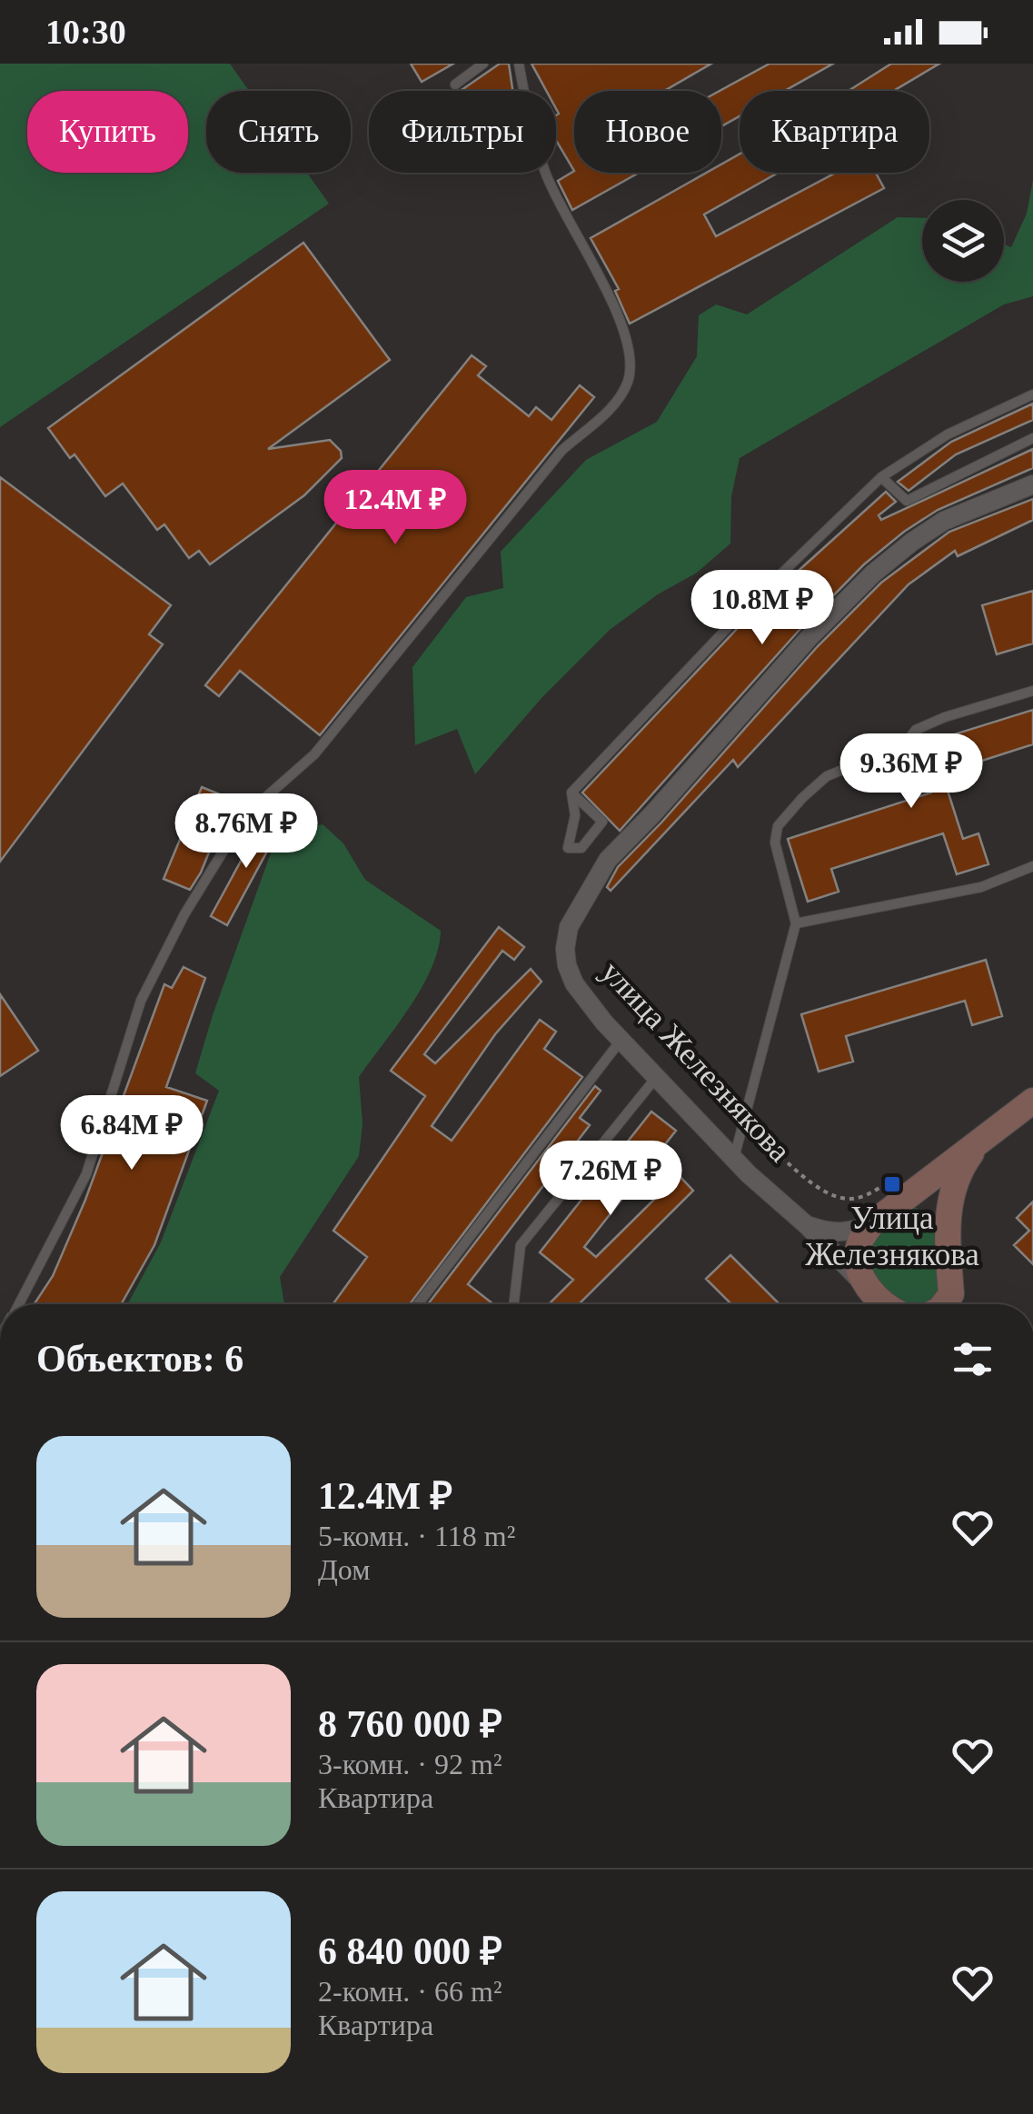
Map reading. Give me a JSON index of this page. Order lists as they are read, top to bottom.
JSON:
{
  "streets": {
    "street": ["улица Железнякова"]
  },
  "places": {
    "transit": ["Улица Железнякова"]
  },
  "page": {
    "status": "10:30",
    "chip": [
      "Купить",
      "Снять",
      "Фильтры",
      "Новое",
      "Квартира"
    ],
    "price": [
      "12.4M ₽",
      "10.8M ₽",
      "9.36M ₽",
      "8.76M ₽",
      "6.84M ₽",
      "7.26M ₽"
    ],
    "heading": "Объектов: 6",
    "list": [
      {
        "name": "12.4M ₽",
        "note": "5-комн. · 118 m² · Дом"
      },
      {
        "name": "8 760 000 ₽",
        "note": "3-комн. · 92 m² · Квартира"
      },
      {
        "name": "6 840 000 ₽",
        "note": "2-комн. · 66 m² · Квартира"
      }
    ]
  }
}
